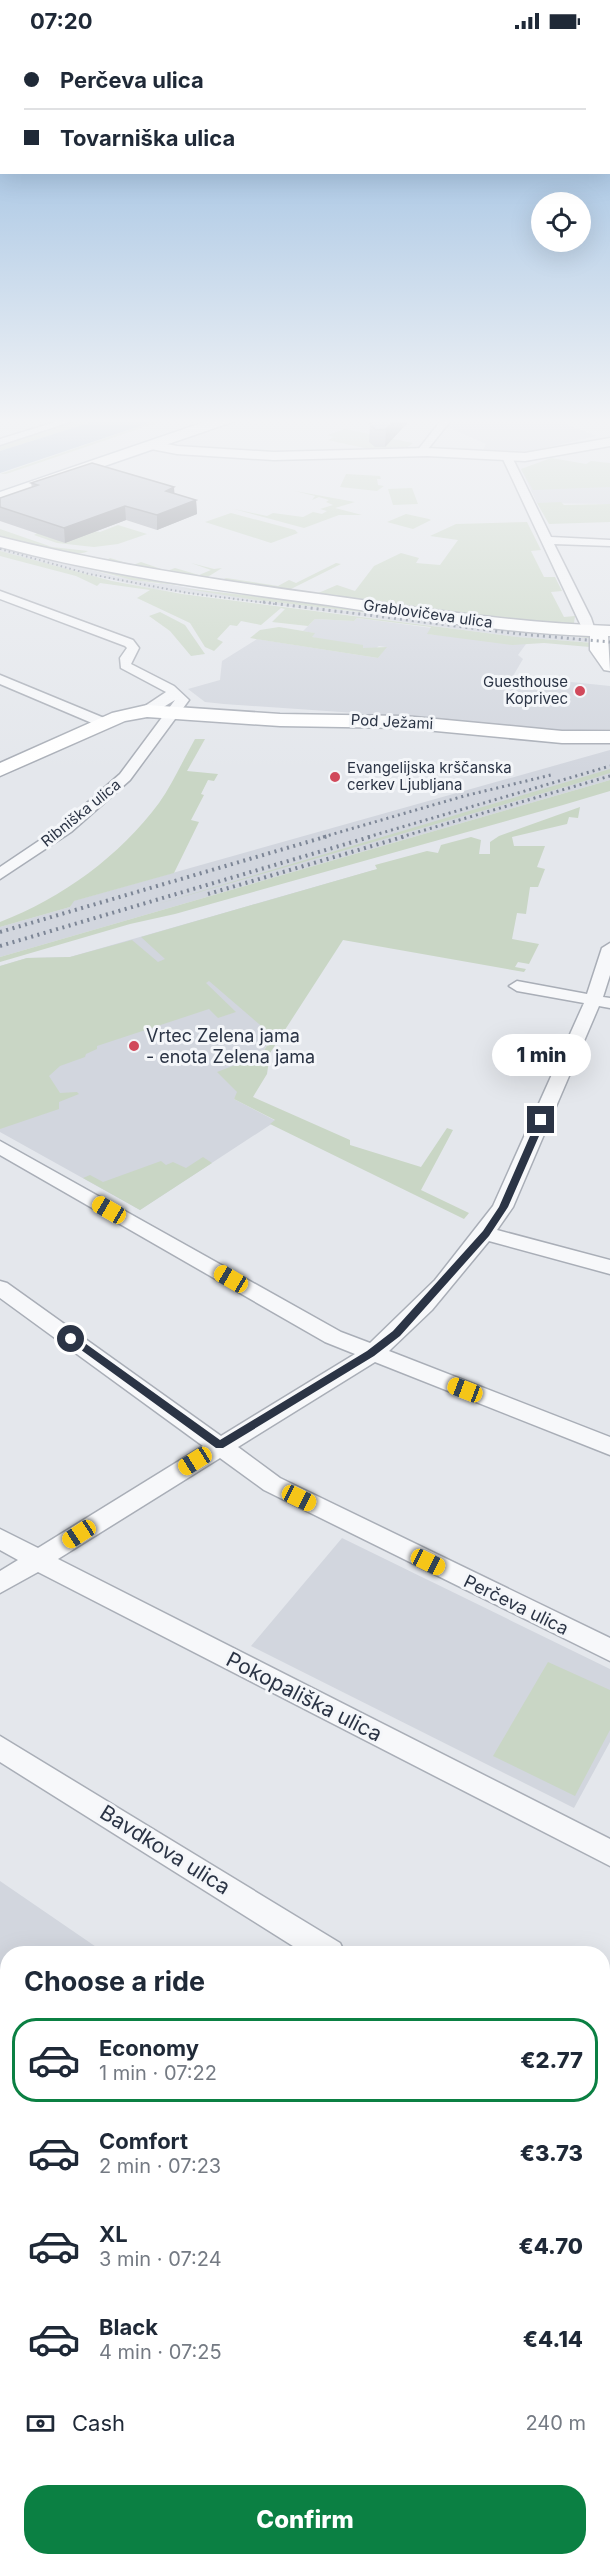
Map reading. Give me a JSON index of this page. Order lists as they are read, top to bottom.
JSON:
{
  "streets": {
    "street": [
      "Grablovičeva ulica",
      "Pod Ježami",
      "Ribniška ulica",
      "Perčeva ulica",
      "Pokopališka ulica",
      "Bavdkova ulica"
    ]
  },
  "crossings": [
    ["Pod Ježami", "Ribniška ulica"]
  ],
  "places": ["Guesthouse Koprivec", "Evangelijska krščanska cerkev Ljubljana", "Vrtec Zelena jama - enota Zelena jama"],
  "page": {
    "status": "07:20",
    "banner": ["Perčeva ulica", "Tovarniška ulica"],
    "bubble": "1 min",
    "heading": "Choose a ride",
    "list": [
      {
        "name": "Economy",
        "note": "1 min · 07:22",
        "value": "€2.77"
      },
      {
        "name": "Comfort",
        "note": "2 min · 07:23",
        "value": "€3.73"
      },
      {
        "name": "XL",
        "note": "3 min · 07:24",
        "value": "€4.70"
      },
      {
        "name": "Black",
        "note": "4 min · 07:25",
        "value": "€4.14"
      }
    ],
    "pay": ["Cash", "240 m"],
    "buttons": "Confirm"
  }
}
